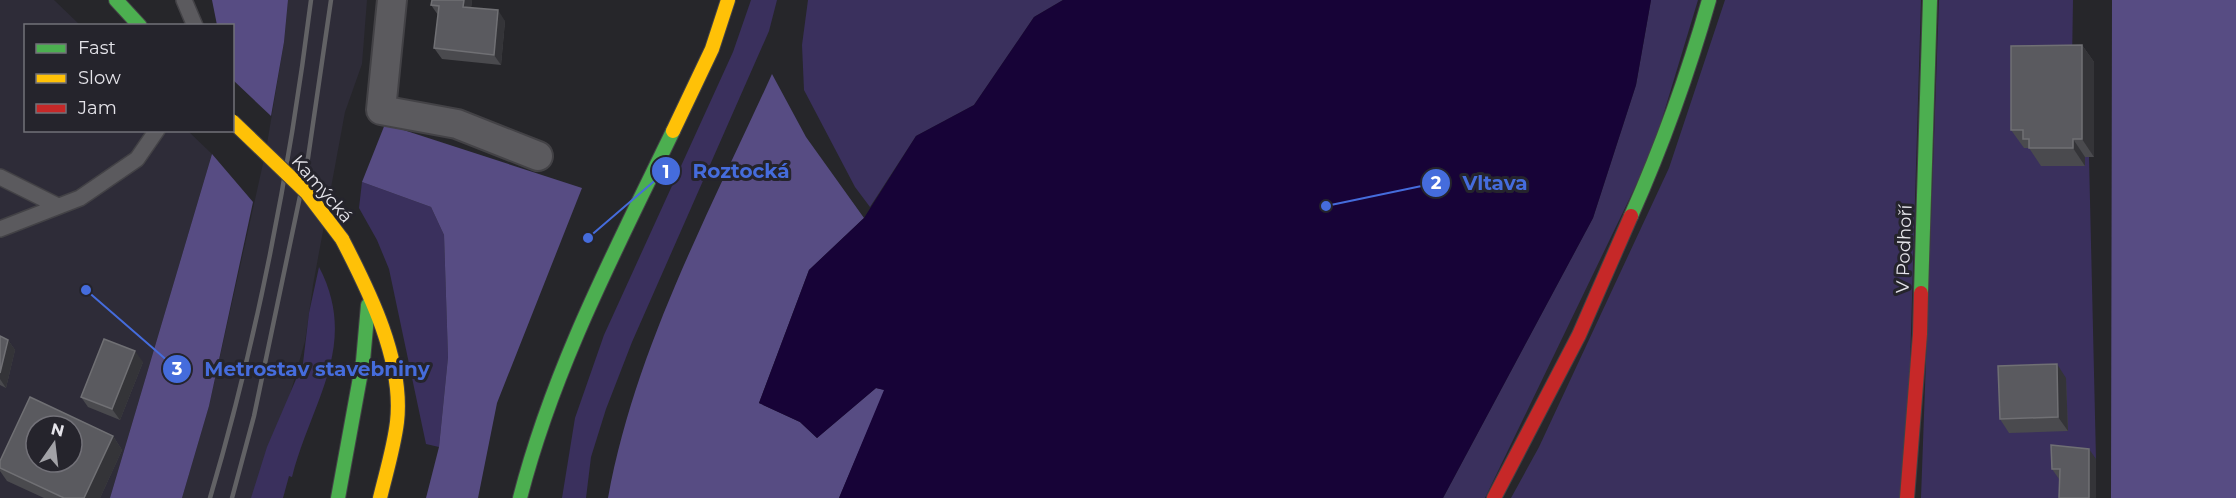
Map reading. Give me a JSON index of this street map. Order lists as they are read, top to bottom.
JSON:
{
  "streets": {
    "main road": ["Kamýcká", "V Podhoří"]
  },
  "places": ["Vltava", "Roztocká", "Metrostav stavebniny"],
  "legend": ["Fast", "Slow", "Jam"],
  "north": "top"
}
